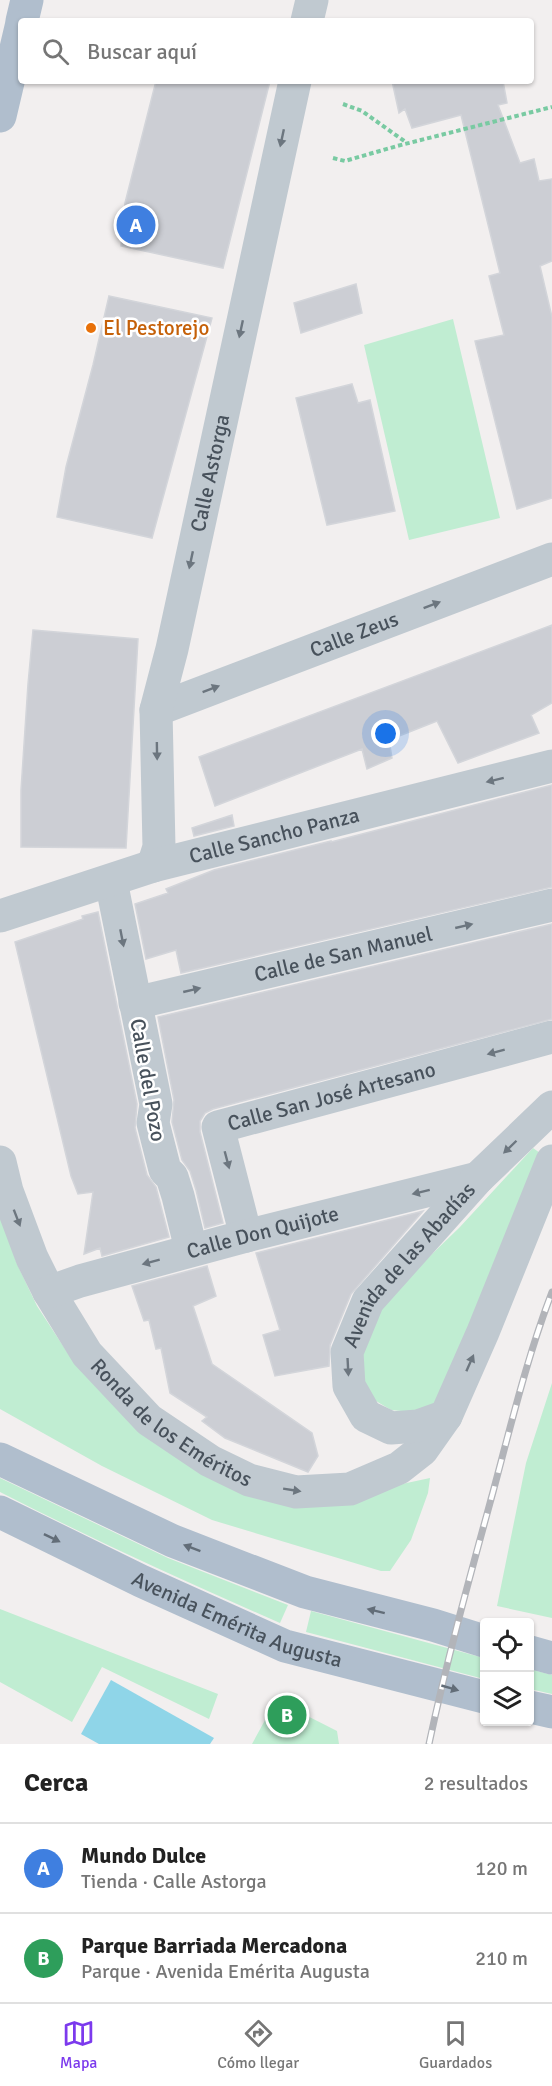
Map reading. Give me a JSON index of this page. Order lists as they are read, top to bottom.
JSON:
{
  "streets": {
    "main road": ["Avenida Emérita Augusta"],
    "street": [
      "Calle Astorga",
      "Calle Zeus",
      "Calle Sancho Panza",
      "Calle de San Manuel",
      "Calle del Pozo",
      "Calle San José Artesano",
      "Calle Don Quijote",
      "Avenida de las Abadías",
      "Ronda de los Eméritos"
    ]
  },
  "crossings": [
    ["Calle Astorga", "Calle Zeus"],
    ["Calle Astorga", "Calle Sancho Panza"],
    ["Calle Sancho Panza", "Calle del Pozo"],
    ["Calle de San Manuel", "Calle del Pozo"],
    ["Calle San José Artesano", "Calle Don Quijote"],
    ["Calle Don Quijote", "Avenida de las Abadías"],
    ["Calle Don Quijote", "Ronda de los Eméritos"],
    ["Avenida de las Abadías", "Ronda de los Eméritos"]
  ],
  "one_way": [
    "Calle Astorga",
    "Calle Zeus",
    "Calle Sancho Panza",
    "Calle de San Manuel",
    "Calle Don Quijote"
  ],
  "places": ["El Pestorejo"],
  "page": {
    "search": "Buscar aquí",
    "pins": ["A", "B"],
    "heading": ["Cerca", "2 resultados"],
    "list": [
      {
        "mark": "A",
        "name": "Mundo Dulce",
        "note": "Tienda · Calle Astorga",
        "value": "120 m"
      },
      {
        "mark": "B",
        "name": "Parque Barriada Mercadona",
        "note": "Parque · Avenida Emérita Augusta",
        "value": "210 m"
      }
    ],
    "nav": ["Mapa", "Cómo llegar", "Guardados"]
  }
}
